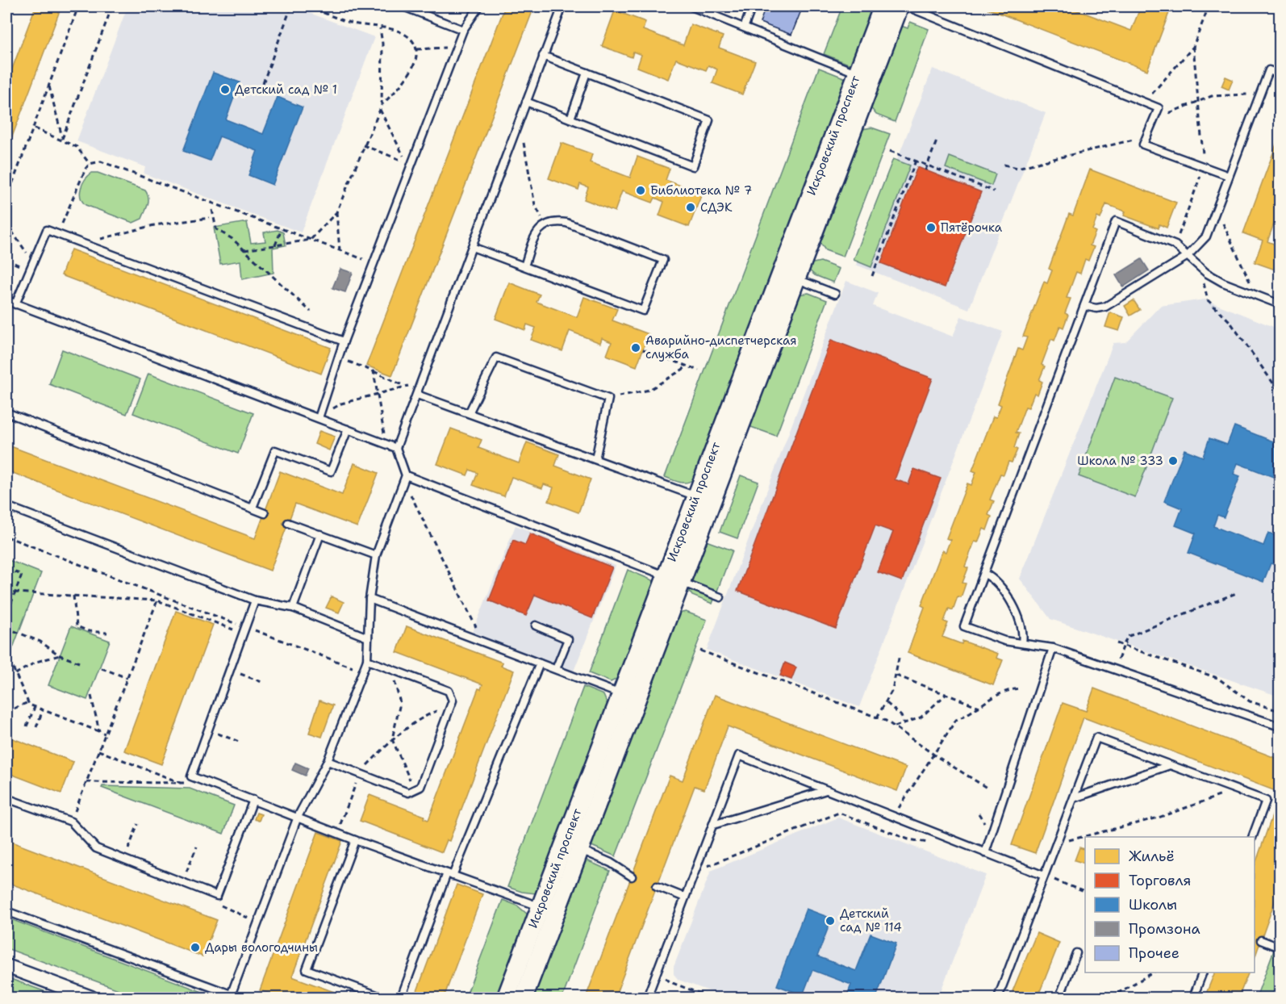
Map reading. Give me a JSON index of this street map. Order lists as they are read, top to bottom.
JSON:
{
  "streets": {
    "street": ["Искровский проспект"]
  },
  "places": [
    "Детский сад № 1",
    "Библиотека № 7",
    "СДЭК",
    "Пятёрочка",
    "Аварийно-диспетчерская служба",
    "Школа № 333",
    "Детский сад № 114",
    "Дары вологодчины"
  ],
  "legend": [
    "Жильё",
    "Торговля",
    "Школы",
    "Промзона",
    "Прочее"
  ]
}
